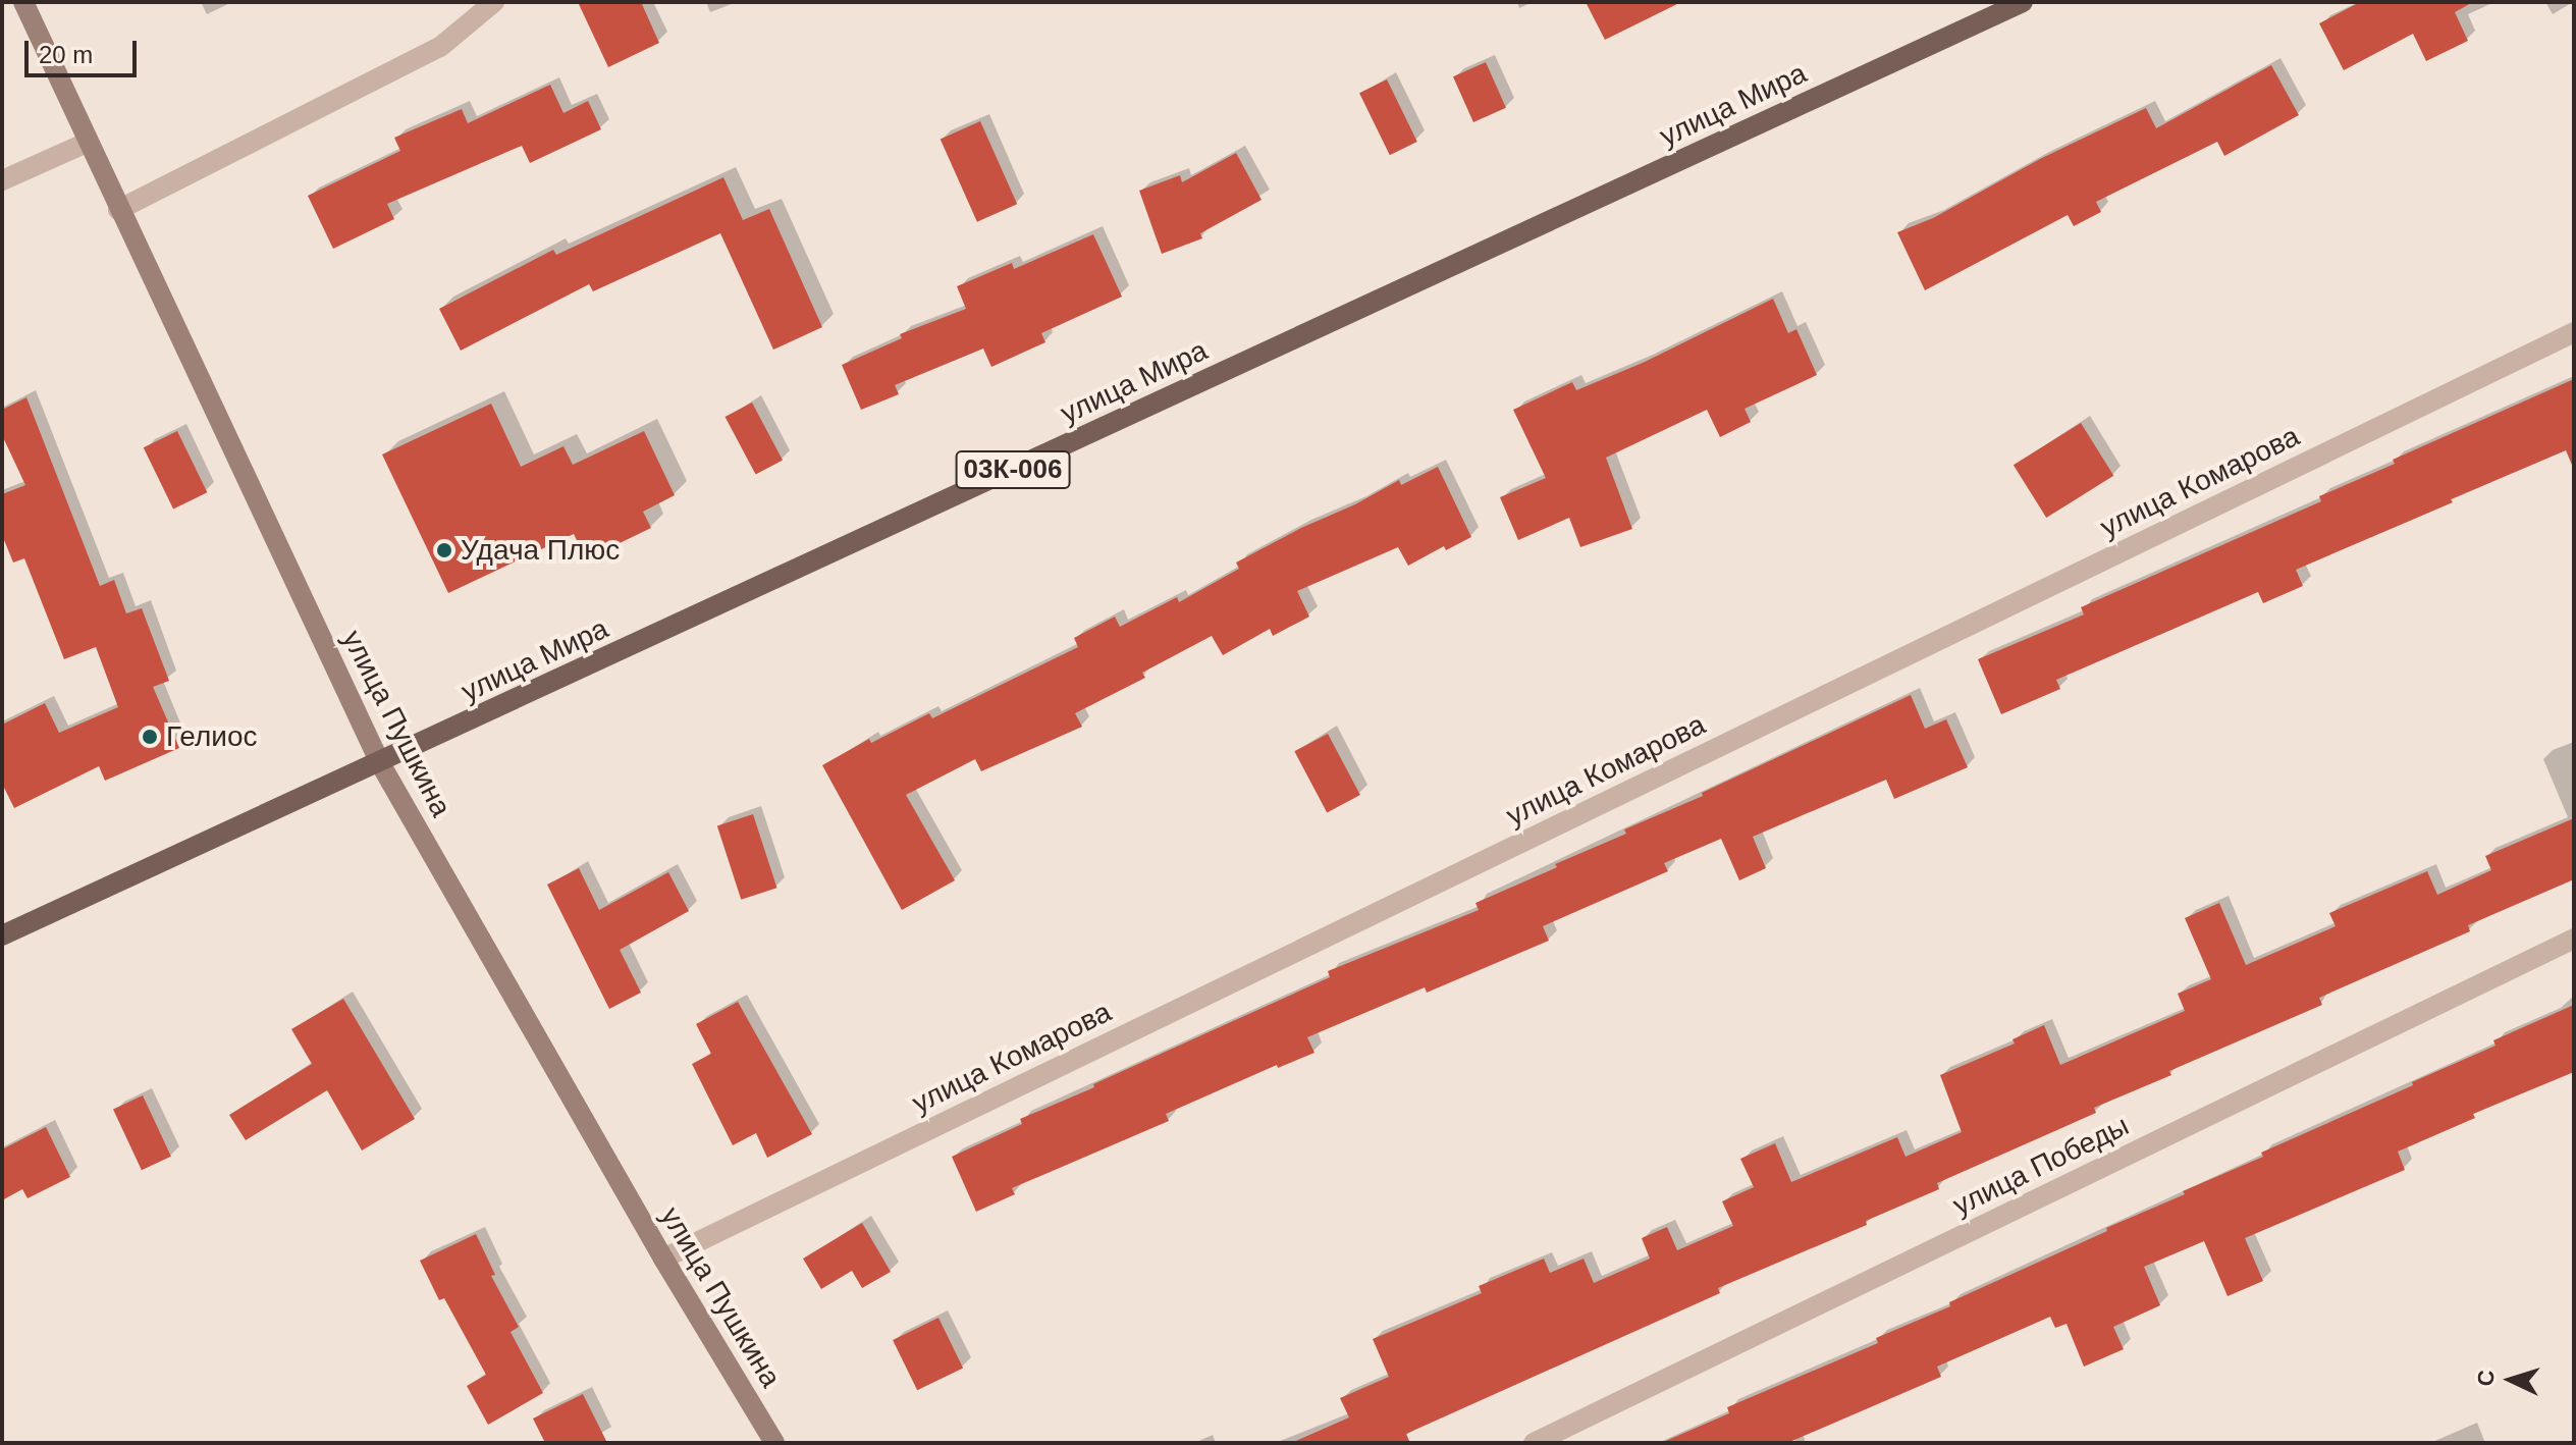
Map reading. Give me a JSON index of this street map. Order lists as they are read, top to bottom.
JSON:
{
  "streets": {
    "main road": ["улица Мира", "03К-006"],
    "street": ["улица Комарова", "улица Пушкина", "улица Победы"]
  },
  "crossings": [
    ["улица Мира", "улица Пушкина"],
    ["улица Комарова", "улица Пушкина"]
  ],
  "places": ["Удача Плюс", "Гелиос"],
  "scale_bar": "20 m",
  "north": "left"
}
